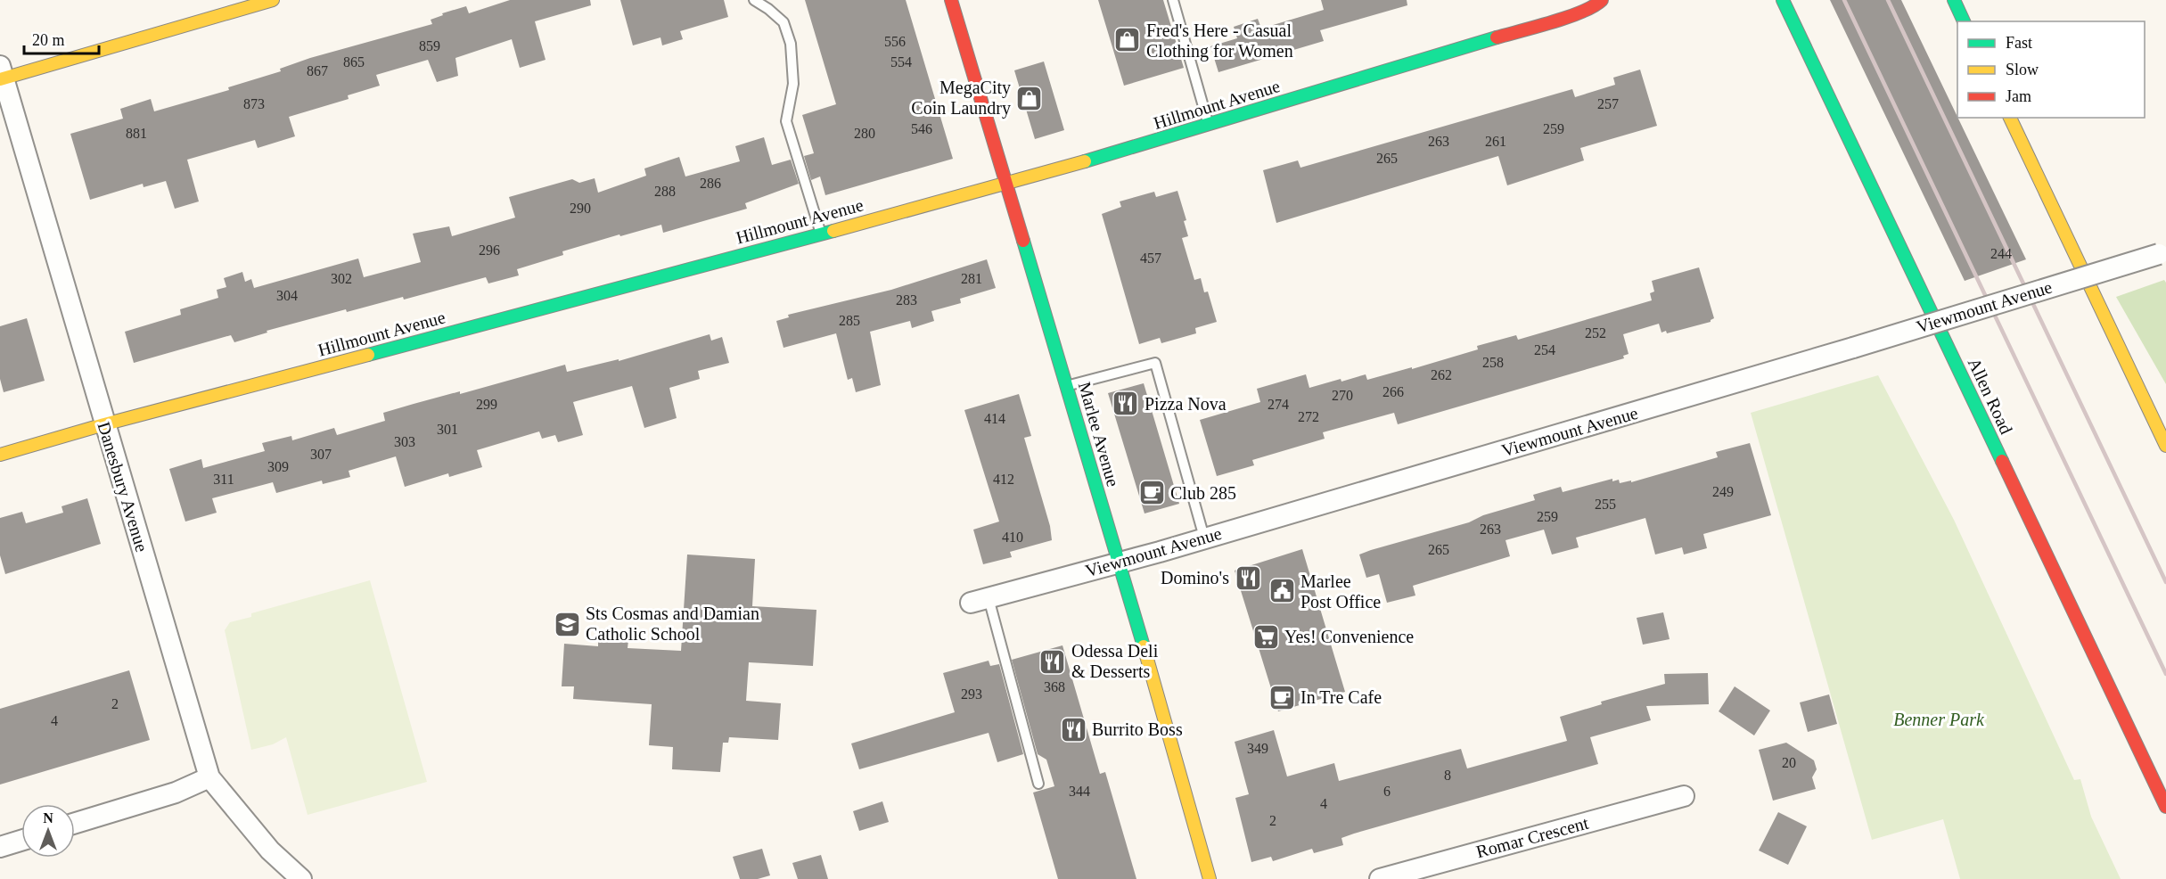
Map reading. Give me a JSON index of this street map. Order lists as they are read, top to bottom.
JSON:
{
  "streets": {
    "main road": ["Hillmount Avenue", "Allen Road", "Marlee Avenue"],
    "street": ["Viewmount Avenue", "Danesbury Avenue", "Romar Crescent"]
  },
  "crossings": [
    ["Hillmount Avenue", "Marlee Avenue"],
    ["Hillmount Avenue", "Danesbury Avenue"],
    ["Viewmount Avenue", "Marlee Avenue"]
  ],
  "parks": ["Benner Park"],
  "places": {
    "shop": ["Fred's Here - Casual Clothing for Women", "MegaCity Coin Laundry"],
    "restaurant": [
      "Pizza Nova",
      "Domino's",
      "Odessa Deli & Desserts",
      "Burrito Boss"
    ],
    "cafe": ["Club 285", "In Tre Cafe"],
    "public building": ["Marlee Post Office"],
    "school or university": ["Sts Cosmas and Damian Catholic School"],
    "supermarket": ["Yes! Convenience"]
  },
  "house_numbers": [
    "556",
    "859",
    "865",
    "554",
    "867",
    "873",
    "257",
    "546",
    "259",
    "881",
    "280",
    "263",
    "261",
    "265",
    "286",
    "288",
    "290",
    "296",
    "244",
    "457",
    "302",
    "281",
    "304",
    "283",
    "285",
    "252",
    "254",
    "258",
    "262",
    "266",
    "270",
    "299",
    "274",
    "272",
    "414",
    "301",
    "303",
    "307",
    "309",
    "311",
    "412",
    "249",
    "255",
    "259",
    "263",
    "410",
    "265",
    "368",
    "293",
    "2",
    "4",
    "349",
    "20",
    "8",
    "344",
    "6",
    "4",
    "2"
  ],
  "legend": ["Fast", "Slow", "Jam"],
  "scale_bar": "20 m",
  "north": "top"
}
